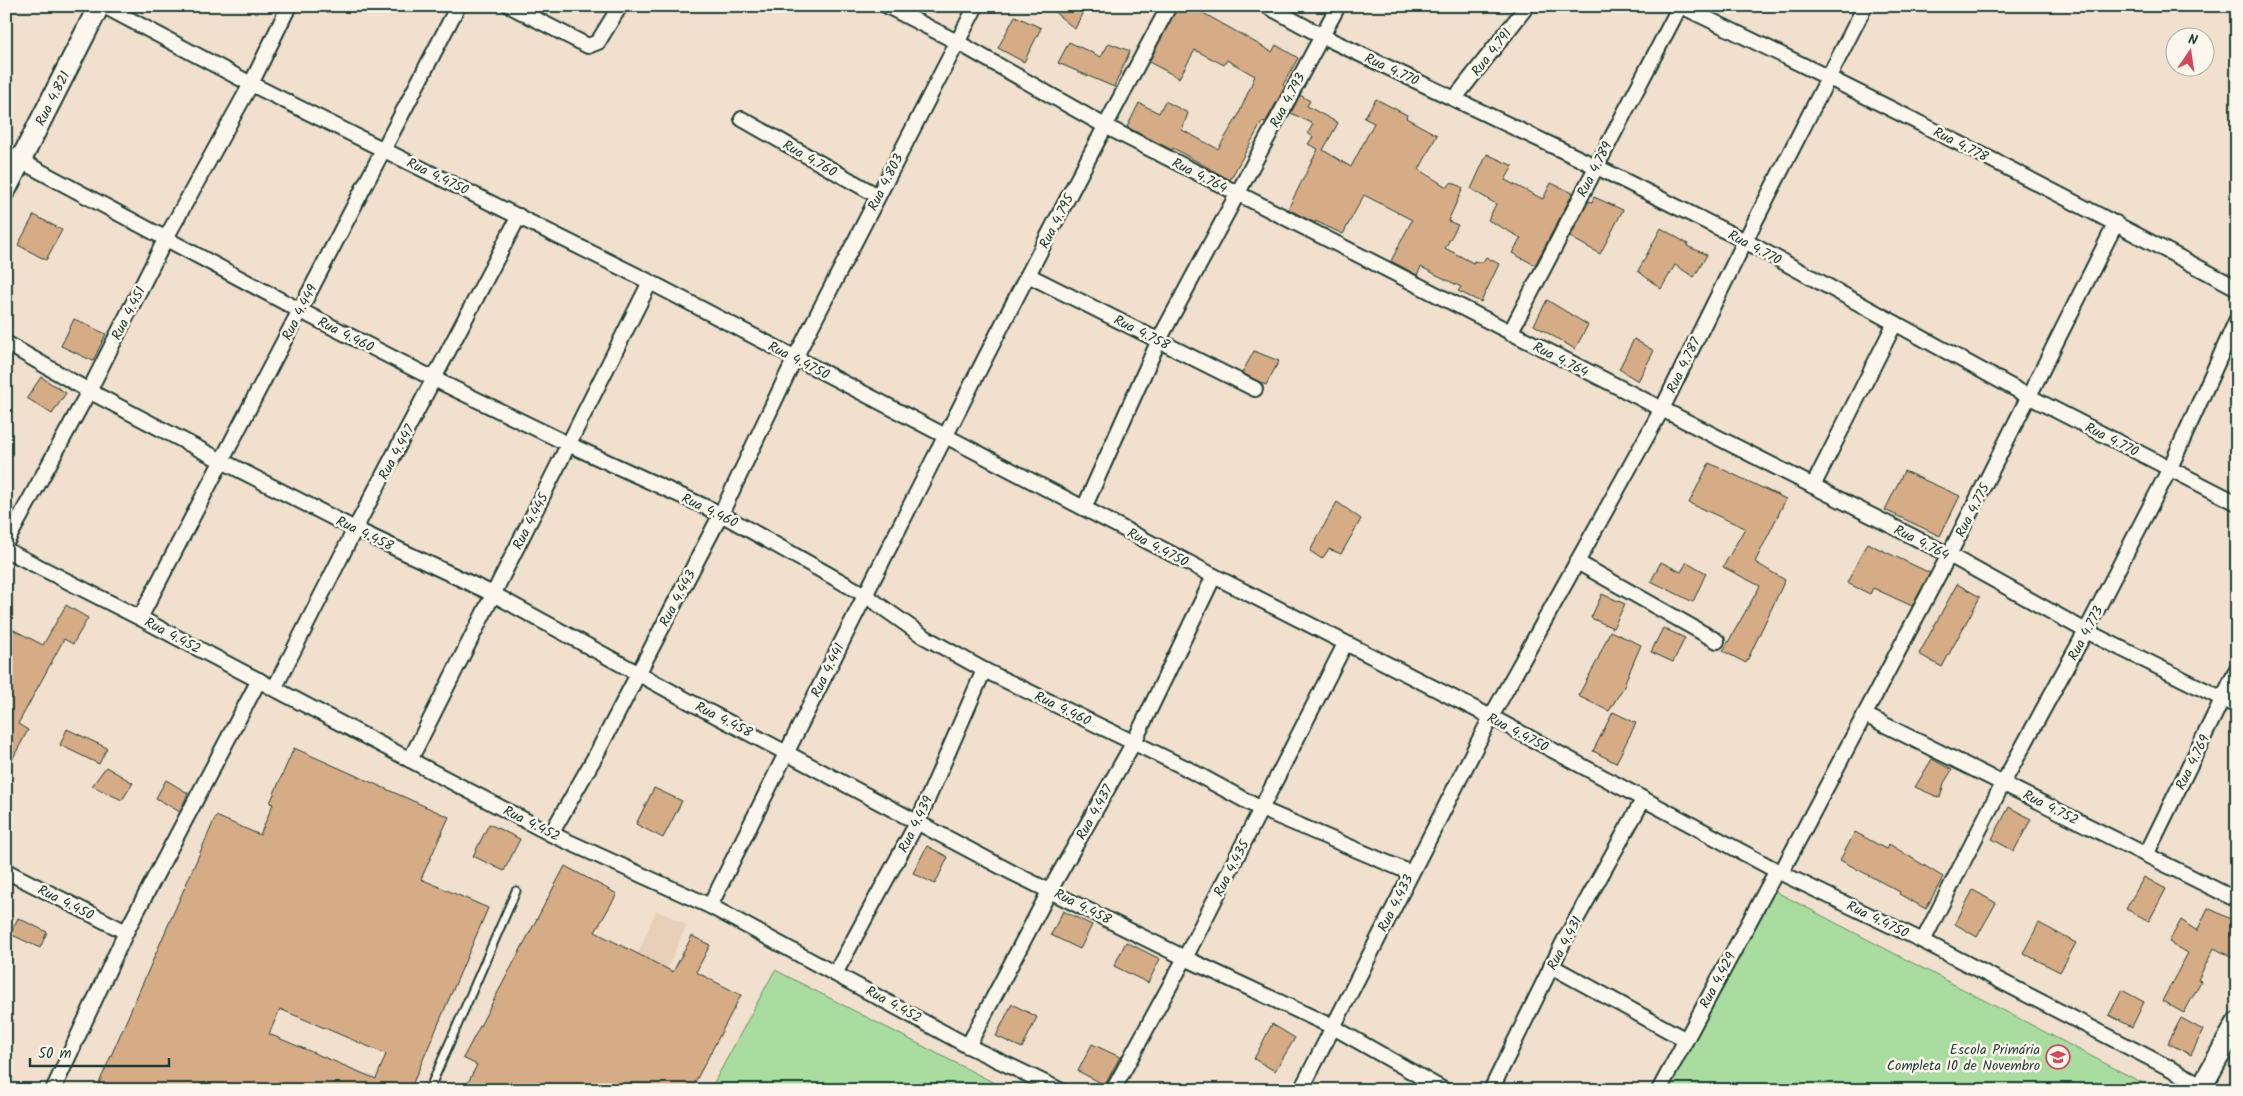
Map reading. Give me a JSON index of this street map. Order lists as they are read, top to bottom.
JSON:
{
  "streets": {
    "street": [
      "Rua 4.791",
      "Rua 4.770",
      "Rua 4.821",
      "Rua 4.793",
      "Rua 4.778",
      "Rua 4.760",
      "Rua 4.789",
      "Rua 4.764",
      "Rua 4.4750",
      "Rua 4.803",
      "Rua 4.795",
      "Rua 4.449",
      "Rua 4.451",
      "Rua 4.758",
      "Rua 4.460",
      "Rua 4.787",
      "Rua 4.447",
      "Rua 4.775",
      "Rua 4.445",
      "Rua 4.458",
      "Rua 4.443",
      "Rua 4.773",
      "Rua 4.452",
      "Rua 4.441",
      "Rua 4.769",
      "Rua 4.752",
      "Rua 4.437",
      "Rua 4.439",
      "Rua 4.435",
      "Rua 4.450",
      "Rua 4.433",
      "Rua 4.431",
      "Rua 4.429"
    ]
  },
  "crossings": [
    ["Rua 4.791", "Rua 4.770"],
    ["Rua 4.770", "Rua 4.793"],
    ["Rua 4.770", "Rua 4.789"],
    ["Rua 4.770", "Rua 4.787"],
    ["Rua 4.770", "Rua 4.775"],
    ["Rua 4.770", "Rua 4.773"],
    ["Rua 4.821", "Rua 4.460"],
    ["Rua 4.793", "Rua 4.764"],
    ["Rua 4.793", "Rua 4.4750"],
    ["Rua 4.793", "Rua 4.758"],
    ["Rua 4.778", "Rua 4.789"],
    ["Rua 4.778", "Rua 4.787"],
    ["Rua 4.778", "Rua 4.775"],
    ["Rua 4.760", "Rua 4.803"],
    ["Rua 4.789", "Rua 4.764"],
    ["Rua 4.764", "Rua 4.803"],
    ["Rua 4.764", "Rua 4.795"],
    ["Rua 4.764", "Rua 4.787"],
    ["Rua 4.764", "Rua 4.775"],
    ["Rua 4.764", "Rua 4.773"],
    ["Rua 4.764", "Rua 4.769"],
    ["Rua 4.4750", "Rua 4.803"],
    ["Rua 4.4750", "Rua 4.795"],
    ["Rua 4.4750", "Rua 4.449"],
    ["Rua 4.4750", "Rua 4.451"],
    ["Rua 4.4750", "Rua 4.787"],
    ["Rua 4.4750", "Rua 4.447"],
    ["Rua 4.4750", "Rua 4.775"],
    ["Rua 4.4750", "Rua 4.445"],
    ["Rua 4.4750", "Rua 4.443"],
    ["Rua 4.4750", "Rua 4.773"],
    ["Rua 4.4750", "Rua 4.441"],
    ["Rua 4.4750", "Rua 4.437"],
    ["Rua 4.4750", "Rua 4.435"],
    ["Rua 4.4750", "Rua 4.433"],
    ["Rua 4.4750", "Rua 4.431"],
    ["Rua 4.4750", "Rua 4.429"],
    ["Rua 4.803", "Rua 4.443"],
    ["Rua 4.795", "Rua 4.758"],
    ["Rua 4.795", "Rua 4.441"],
    ["Rua 4.449", "Rua 4.460"],
    ["Rua 4.449", "Rua 4.458"],
    ["Rua 4.449", "Rua 4.452"],
    ["Rua 4.451", "Rua 4.460"],
    ["Rua 4.451", "Rua 4.458"],
    ["Rua 4.460", "Rua 4.447"],
    ["Rua 4.460", "Rua 4.445"],
    ["Rua 4.460", "Rua 4.443"],
    ["Rua 4.460", "Rua 4.441"],
    ["Rua 4.460", "Rua 4.437"],
    ["Rua 4.460", "Rua 4.439"],
    ["Rua 4.460", "Rua 4.435"],
    ["Rua 4.460", "Rua 4.433"],
    ["Rua 4.787", "Rua 4.433"],
    ["Rua 4.447", "Rua 4.458"],
    ["Rua 4.447", "Rua 4.452"],
    ["Rua 4.775", "Rua 4.752"],
    ["Rua 4.775", "Rua 4.429"],
    ["Rua 4.445", "Rua 4.458"],
    ["Rua 4.445", "Rua 4.452"],
    ["Rua 4.458", "Rua 4.443"],
    ["Rua 4.458", "Rua 4.441"],
    ["Rua 4.458", "Rua 4.437"],
    ["Rua 4.458", "Rua 4.439"],
    ["Rua 4.458", "Rua 4.435"],
    ["Rua 4.458", "Rua 4.433"],
    ["Rua 4.443", "Rua 4.452"],
    ["Rua 4.773", "Rua 4.752"],
    ["Rua 4.452", "Rua 4.441"],
    ["Rua 4.452", "Rua 4.437"],
    ["Rua 4.452", "Rua 4.439"],
    ["Rua 4.769", "Rua 4.752"]
  ],
  "places": {
    "school or university": ["Escola Primária Completa 10 de Novembro"]
  },
  "scale_bar": "50 m",
  "north": "top"
}
